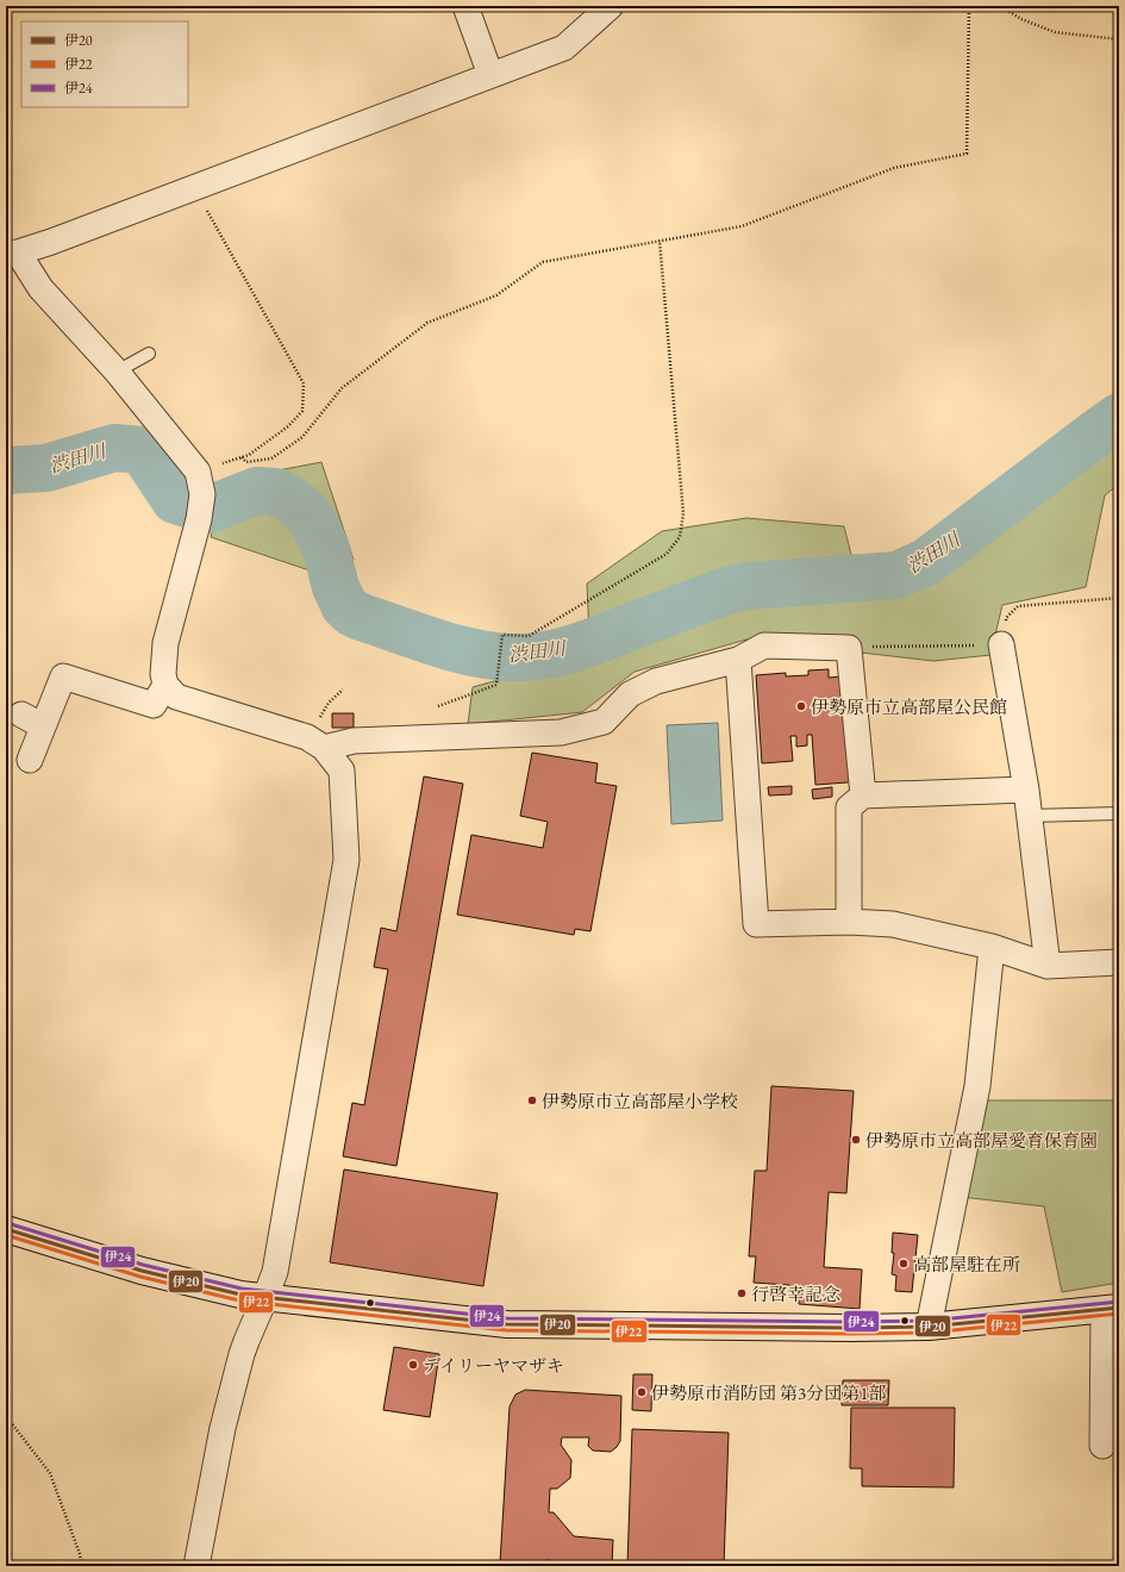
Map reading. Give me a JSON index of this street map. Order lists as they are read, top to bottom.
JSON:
{
  "water": ["渋田川"],
  "places": [
    "伊勢原市立高部屋公民館",
    "伊勢原市立高部屋小学校",
    "伊勢原市立高部屋愛育保育園",
    "高部屋駐在所",
    "行啓幸記念",
    "デイリーヤマザキ",
    "伊勢原市消防団 第3分団第1部"
  ],
  "lines": ["transit line 伊24", "transit line 伊20", "transit line 伊22"],
  "legend": ["伊20", "伊22", "伊24"]
}
